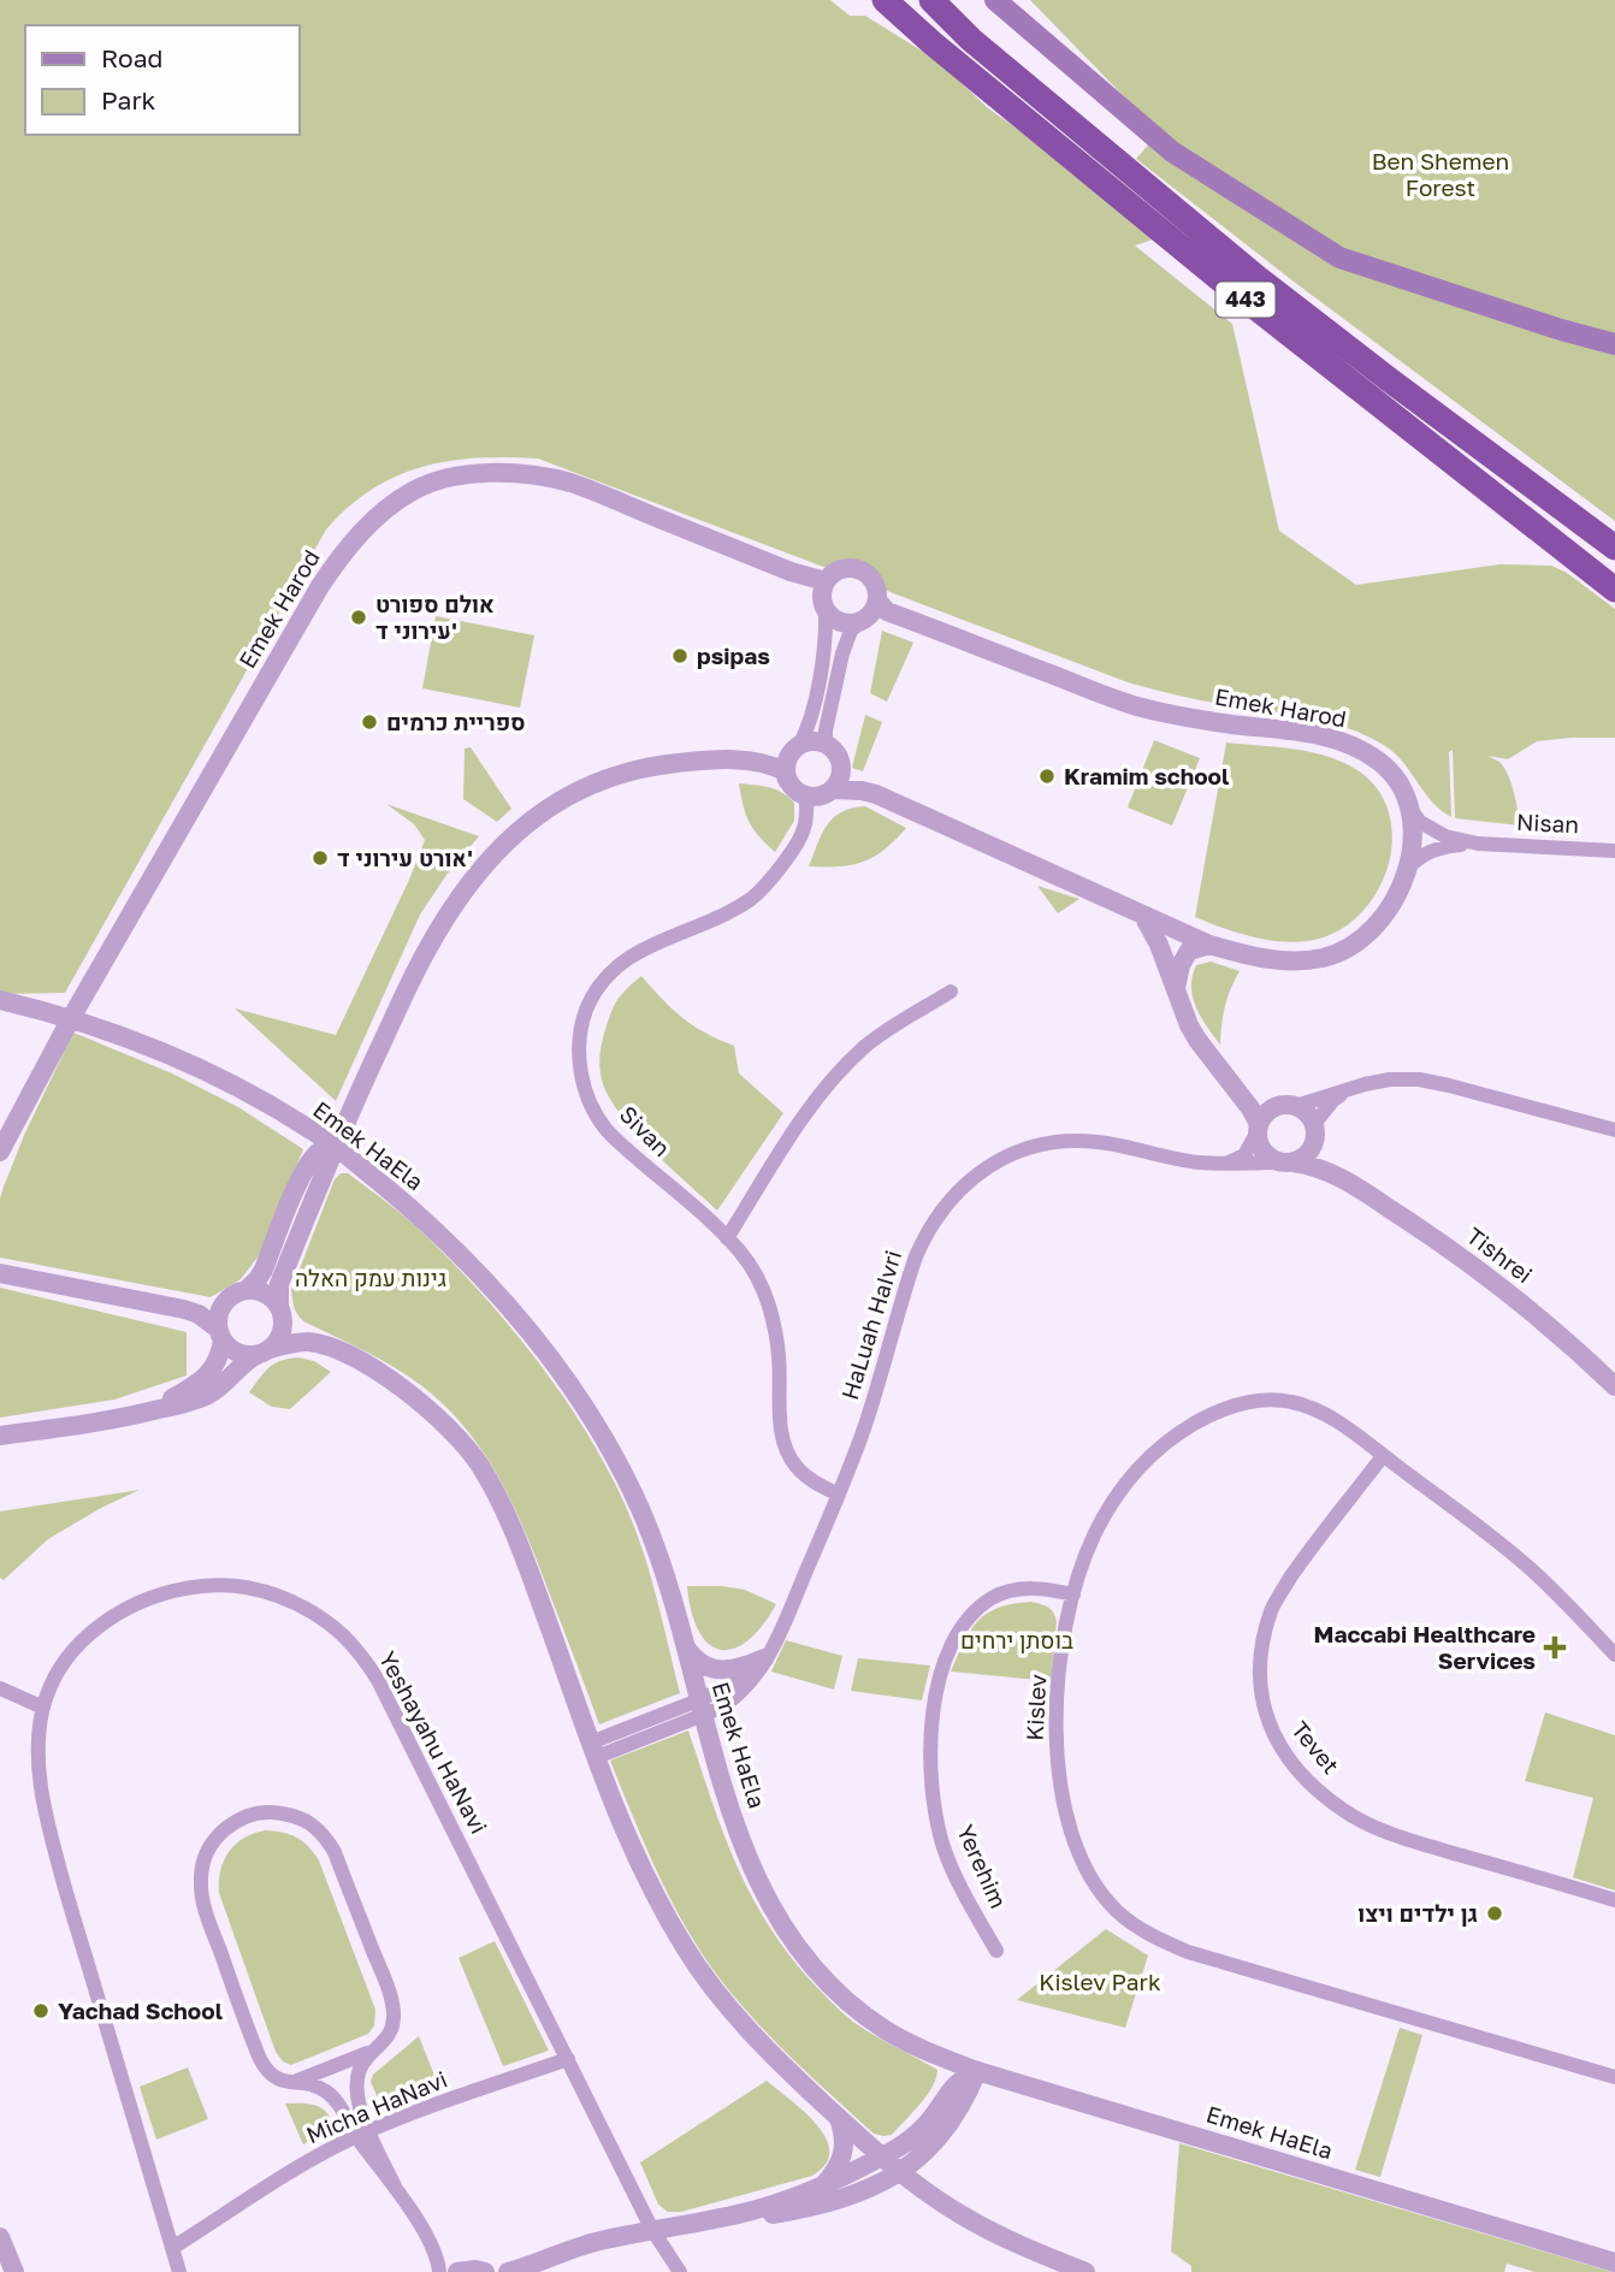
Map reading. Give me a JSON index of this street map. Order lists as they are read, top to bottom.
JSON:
{
  "streets": {
    "highway": ["443"],
    "street": [
      "Emek Harod",
      "Nisan",
      "Sivan",
      "Emek HaEla",
      "Tishrei",
      "HaLuah HaIvri",
      "Kislev",
      "Yeshayahu HaNavi",
      "Tevet",
      "Yerehim",
      "Micha HaNavi"
    ]
  },
  "crossings": [
    ["Emek Harod", "Nisan"],
    ["Emek Harod", "Sivan"],
    ["Emek Harod", "Emek HaEla"],
    ["Sivan", "HaLuah HaIvri"],
    ["Emek HaEla", "HaLuah HaIvri"],
    ["Tishrei", "HaLuah HaIvri"],
    ["Kislev", "Tevet"],
    ["Kislev", "Yerehim"],
    ["Yeshayahu HaNavi", "Micha HaNavi"]
  ],
  "parks": [
    "Ben Shemen Forest",
    "גינות עמק האלה",
    "בוסתן ירחים",
    "Kislev Park"
  ],
  "places": {
    "other": [
      "אולם ספורט עירוני ד'",
      "psipas",
      "ספריית כרמים",
      "Kramim school",
      "אורט עירוני ד'",
      "גן ילדים ויצו",
      "Yachad School"
    ],
    "health": ["Maccabi Healthcare Services"]
  },
  "legend": ["Road", "Park"]
}
